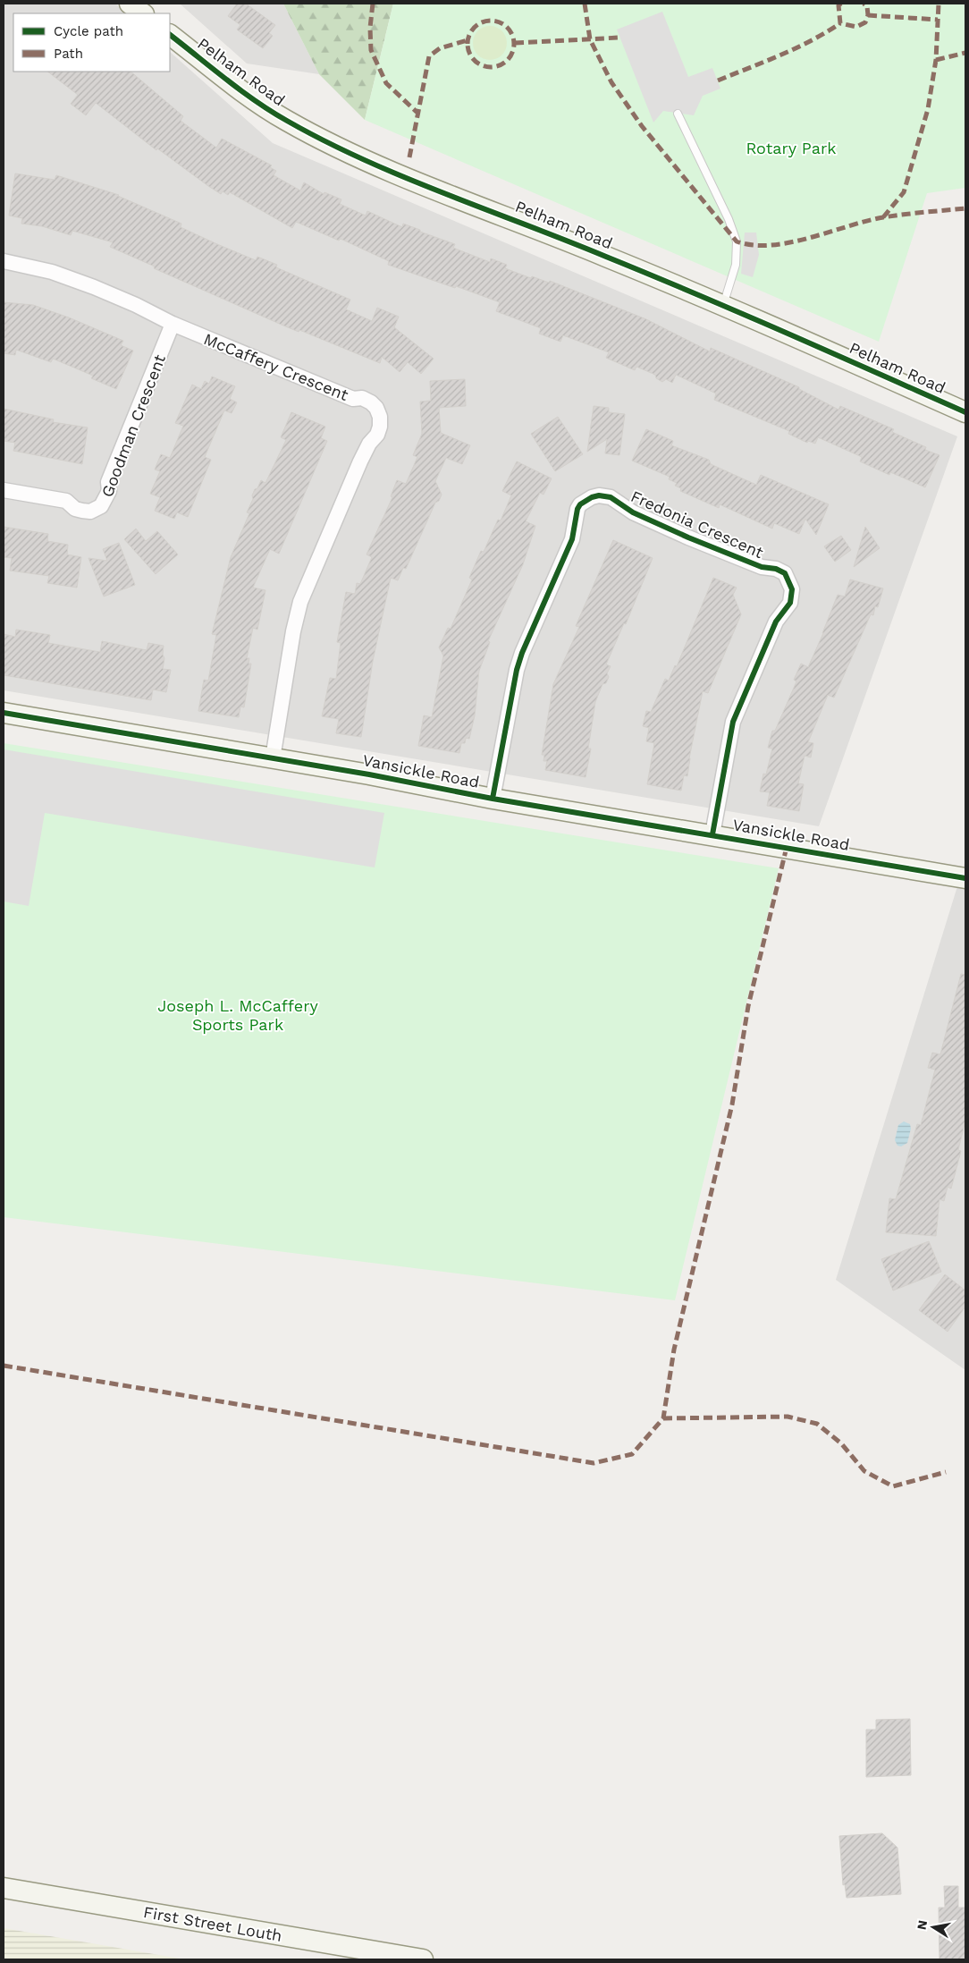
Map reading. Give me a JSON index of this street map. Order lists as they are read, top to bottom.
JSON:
{
  "streets": {
    "street": [
      "Pelham Road",
      "McCaffery Crescent",
      "Goodman Crescent",
      "Fredonia Crescent",
      "Vansickle Road",
      "First Street Louth"
    ]
  },
  "crossings": [
    ["McCaffery Crescent", "Goodman Crescent"],
    ["McCaffery Crescent", "Vansickle Road"],
    ["Fredonia Crescent", "Vansickle Road"]
  ],
  "parks": ["Rotary Park", "Joseph L. McCaffery Sports Park"],
  "legend": ["Cycle path", "Path"],
  "north": "left"
}
